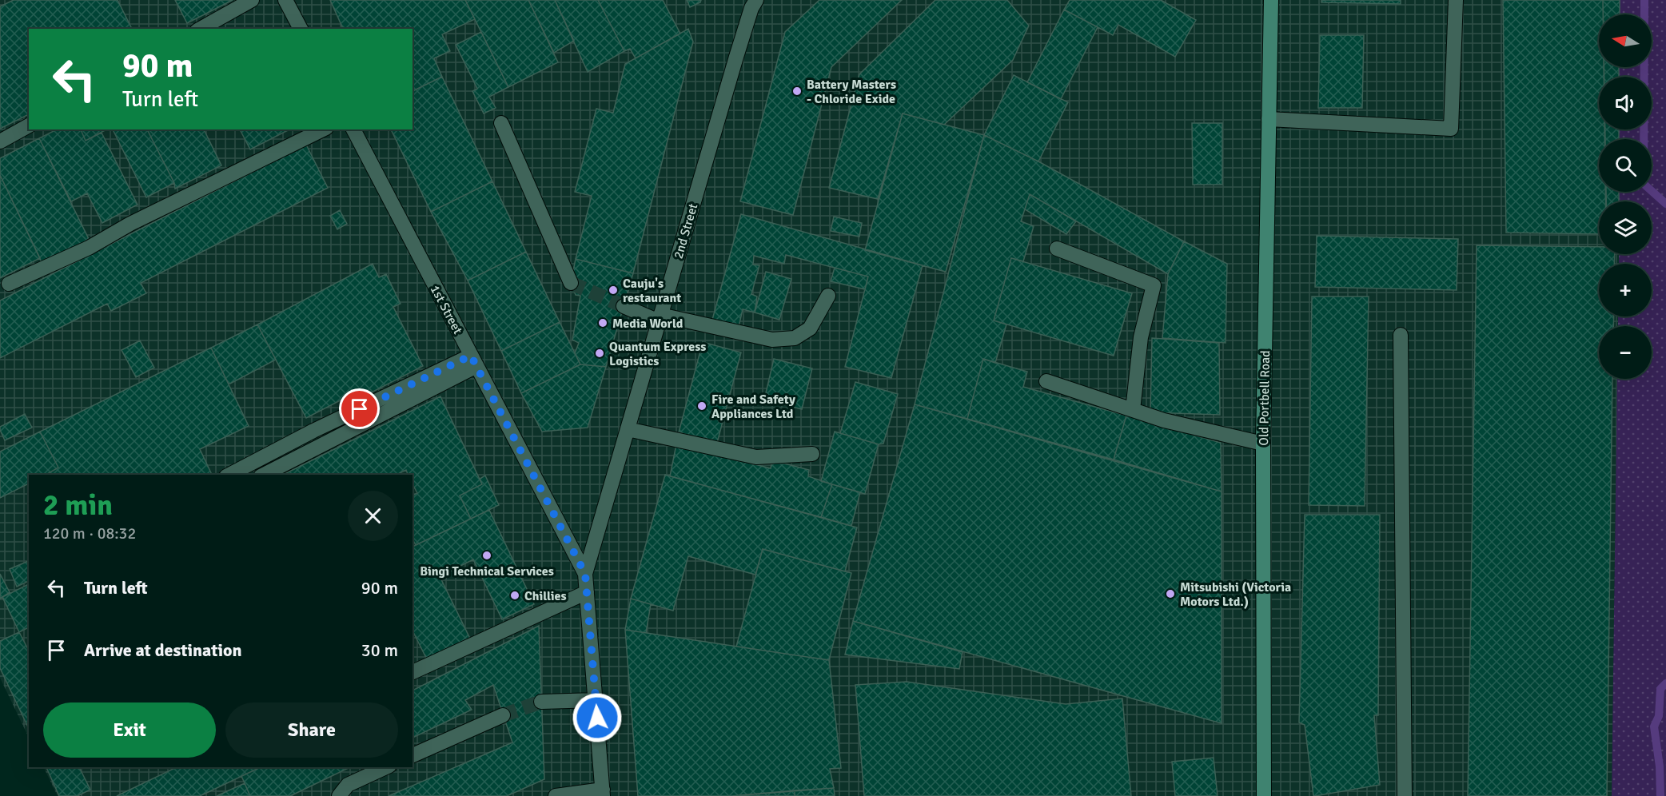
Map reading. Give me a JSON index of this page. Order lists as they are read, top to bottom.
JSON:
{
  "streets": {
    "main road": ["Old Portbell Road"],
    "street": ["2nd Street", "1st Street"]
  },
  "crossings": [
    ["2nd Street", "1st Street"]
  ],
  "places": [
    "Battery Masters - Chloride Exide",
    "Cauju's restaurant",
    "Media World",
    "Quantum Express Logistics",
    "Fire and Safety Appliances Ltd",
    "Bingi Technical Services",
    "Mitsubishi (Victoria Motors Ltd.)",
    "Chillies"
  ],
  "north": "left",
  "page": {
    "map_buttons": ["+", "−"],
    "turn": ["90 m", "Turn left"],
    "heading": ["2 min", "120 m · 08:32"],
    "list": [
      {
        "name": "Turn left",
        "value": "90 m"
      },
      {
        "name": "Arrive at destination",
        "value": "30 m"
      }
    ],
    "buttons": ["Exit", "Share"]
  }
}
